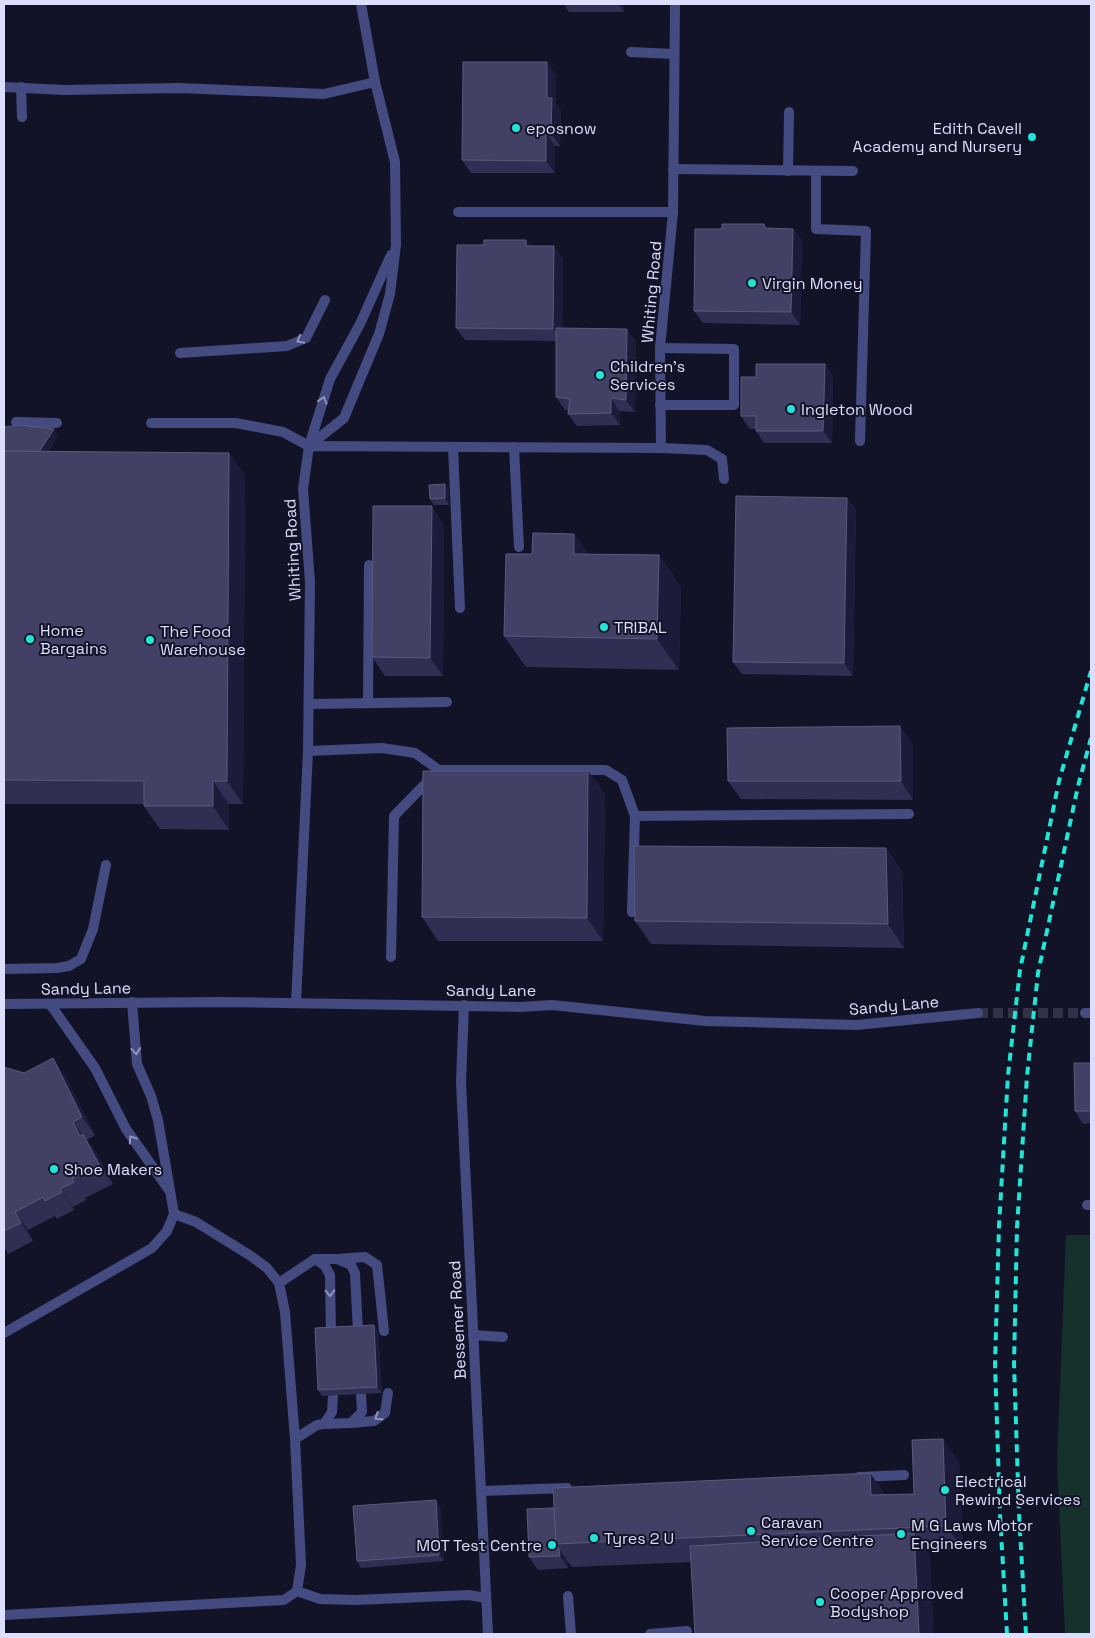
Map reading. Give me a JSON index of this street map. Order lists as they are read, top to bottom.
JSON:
{
  "streets": {
    "street": ["Whiting Road", "Sandy Lane", "Bessemer Road"]
  },
  "crossings": [
    ["Whiting Road", "Sandy Lane"],
    ["Sandy Lane", "Bessemer Road"]
  ],
  "places": [
    "eposnow",
    "Edith Cavell Academy and Nursery",
    "Virgin Money",
    "Children's Services",
    "Ingleton Wood",
    "TRIBAL",
    "Home Bargains",
    "The Food Warehouse",
    "Shoe Makers",
    "Electrical Rewind Services",
    "Caravan Service Centre",
    "M G Laws Motor Engineers",
    "Tyres 2 U",
    "MOT Test Centre",
    "Cooper Approved Bodyshop"
  ]
}
